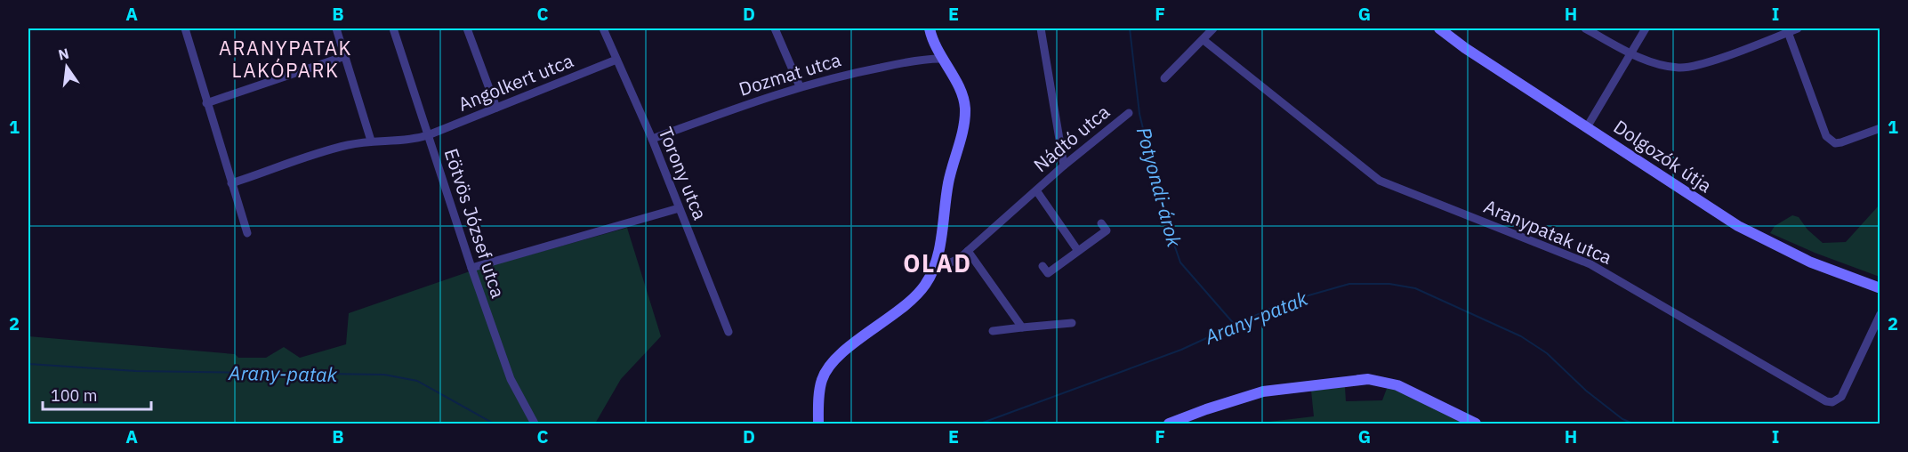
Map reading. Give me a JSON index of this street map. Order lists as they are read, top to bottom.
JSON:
{
  "streets": {
    "street": [
      "Dozmat utca",
      "Angolkert utca",
      "Nádtó utca",
      "Dolgozók útja",
      "Torony utca",
      "Eötvös József utca",
      "Aranypatak utca"
    ]
  },
  "crossings": [
    ["Dozmat utca", "Torony utca"],
    ["Angolkert utca", "Torony utca"],
    ["Angolkert utca", "Eötvös József utca"]
  ],
  "districts": ["ARANYPATAK LAKÓPARK", "OLAD"],
  "water": ["Potyondi-árok", "Arany-patak"],
  "scale_bar": "100 m",
  "north": "top",
  "grid": {
    "columns": [
      "A",
      "B",
      "C",
      "D",
      "E",
      "F",
      "G",
      "H",
      "I"
    ],
    "rows": ["1", "2"]
  }
}
